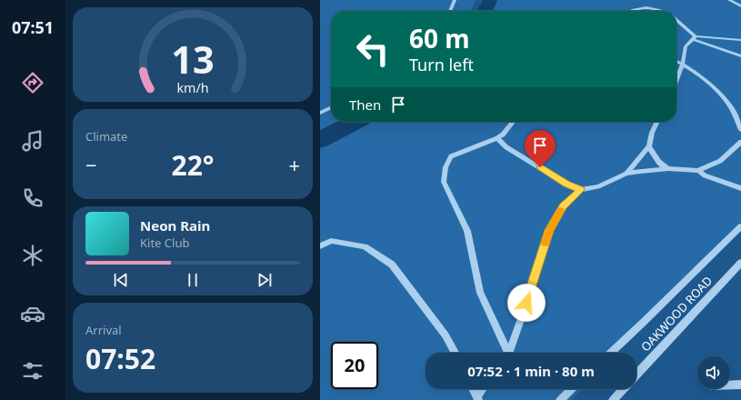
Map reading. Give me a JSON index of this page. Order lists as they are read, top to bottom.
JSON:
{
  "streets": {
    "street": ["OAKWOOD ROAD"]
  },
  "page": {
    "tabs": "07:51",
    "turn": ["60 m", "Turn left"],
    "then": "Then",
    "tile": [
      "Climate",
      ["Arrival", "07:52"]
    ],
    "heat": ["−", "22°", "+"],
    "song": ["Neon Rain", "Kite Club"],
    "limit": "20",
    "trip": "07:52 · 1 min · 80 m",
    "gauge": ["13", "km/h"]
  }
}
